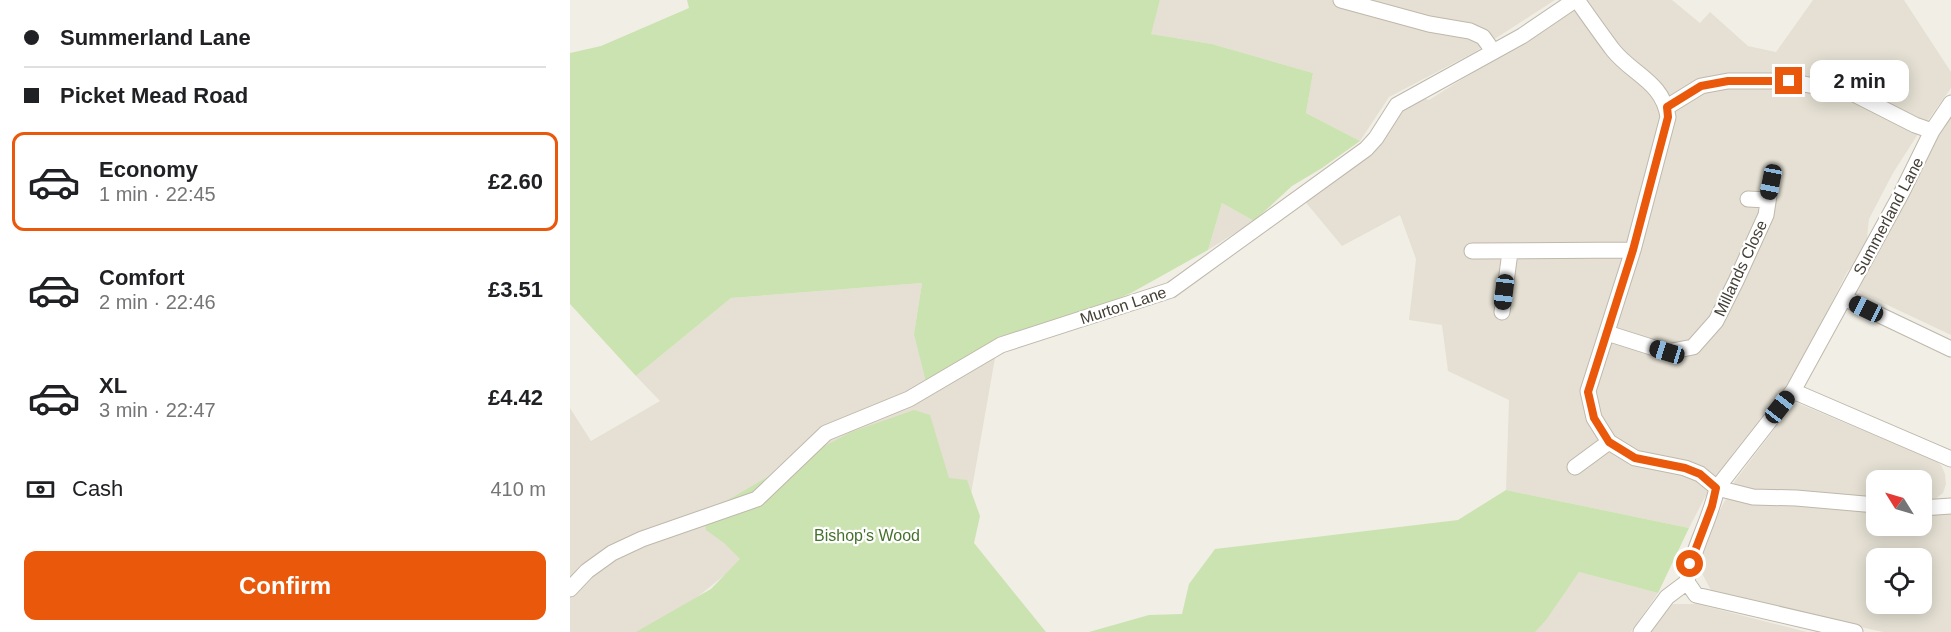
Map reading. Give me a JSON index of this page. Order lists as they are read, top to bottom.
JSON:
{
  "streets": {
    "street": ["Summerland Lane", "Millands Close", "Murton Lane"]
  },
  "parks": ["Bishop's Wood"],
  "north": "top left",
  "page": {
    "banner": ["Summerland Lane", "Picket Mead Road"],
    "bubble": "2 min",
    "list": [
      {
        "name": "Economy",
        "note": "1 min · 22:45",
        "value": "£2.60"
      },
      {
        "name": "Comfort",
        "note": "2 min · 22:46",
        "value": "£3.51"
      },
      {
        "name": "XL",
        "note": "3 min · 22:47",
        "value": "£4.42"
      }
    ],
    "pay": ["Cash", "410 m"],
    "buttons": "Confirm"
  }
}
